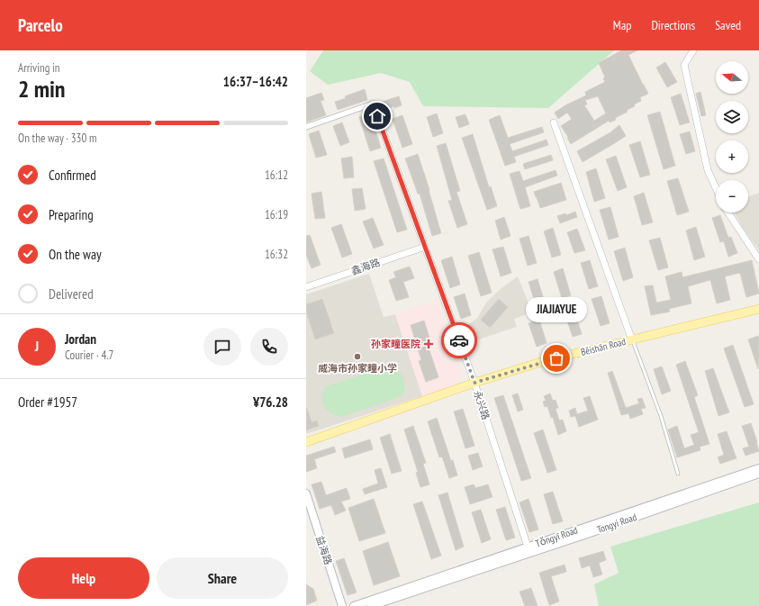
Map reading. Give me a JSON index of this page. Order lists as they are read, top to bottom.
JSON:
{
  "streets": {
    "main road": [
      "Běishān Road",
      "Tongyi Road",
      "Tǒngyī Road",
      "益海路"
    ],
    "street": ["鑫海路", "永兴路"]
  },
  "crossings": [
    ["鑫海路", "永兴路"],
    ["Běishān Road", "永兴路"],
    ["永兴路", "Tǒngyī Road"]
  ],
  "places": {
    "health": ["孙家疃医院"],
    "other": ["威海市孙家疃小学", "JIAJIAYUE"]
  },
  "north": "left",
  "page": {
    "header": "Parcelo",
    "nav": ["Map", "Directions", "Saved"],
    "heading": ["2 min", "Arriving in", "16:37–16:42"],
    "panel": [
      "Jordan",
      "Courier · 4.7",
      "Order #1957",
      "¥76.28"
    ],
    "map_buttons": ["+", "−"],
    "bar": "On the way · 330 m",
    "list": [
      ["Confirmed", "16:12"],
      ["Preparing", "16:19"],
      ["On the way", "16:32"],
      "Delivered"
    ],
    "bubble": "JIAJIAYUE",
    "round": "J",
    "buttons": ["Help", "Share"]
  }
}
